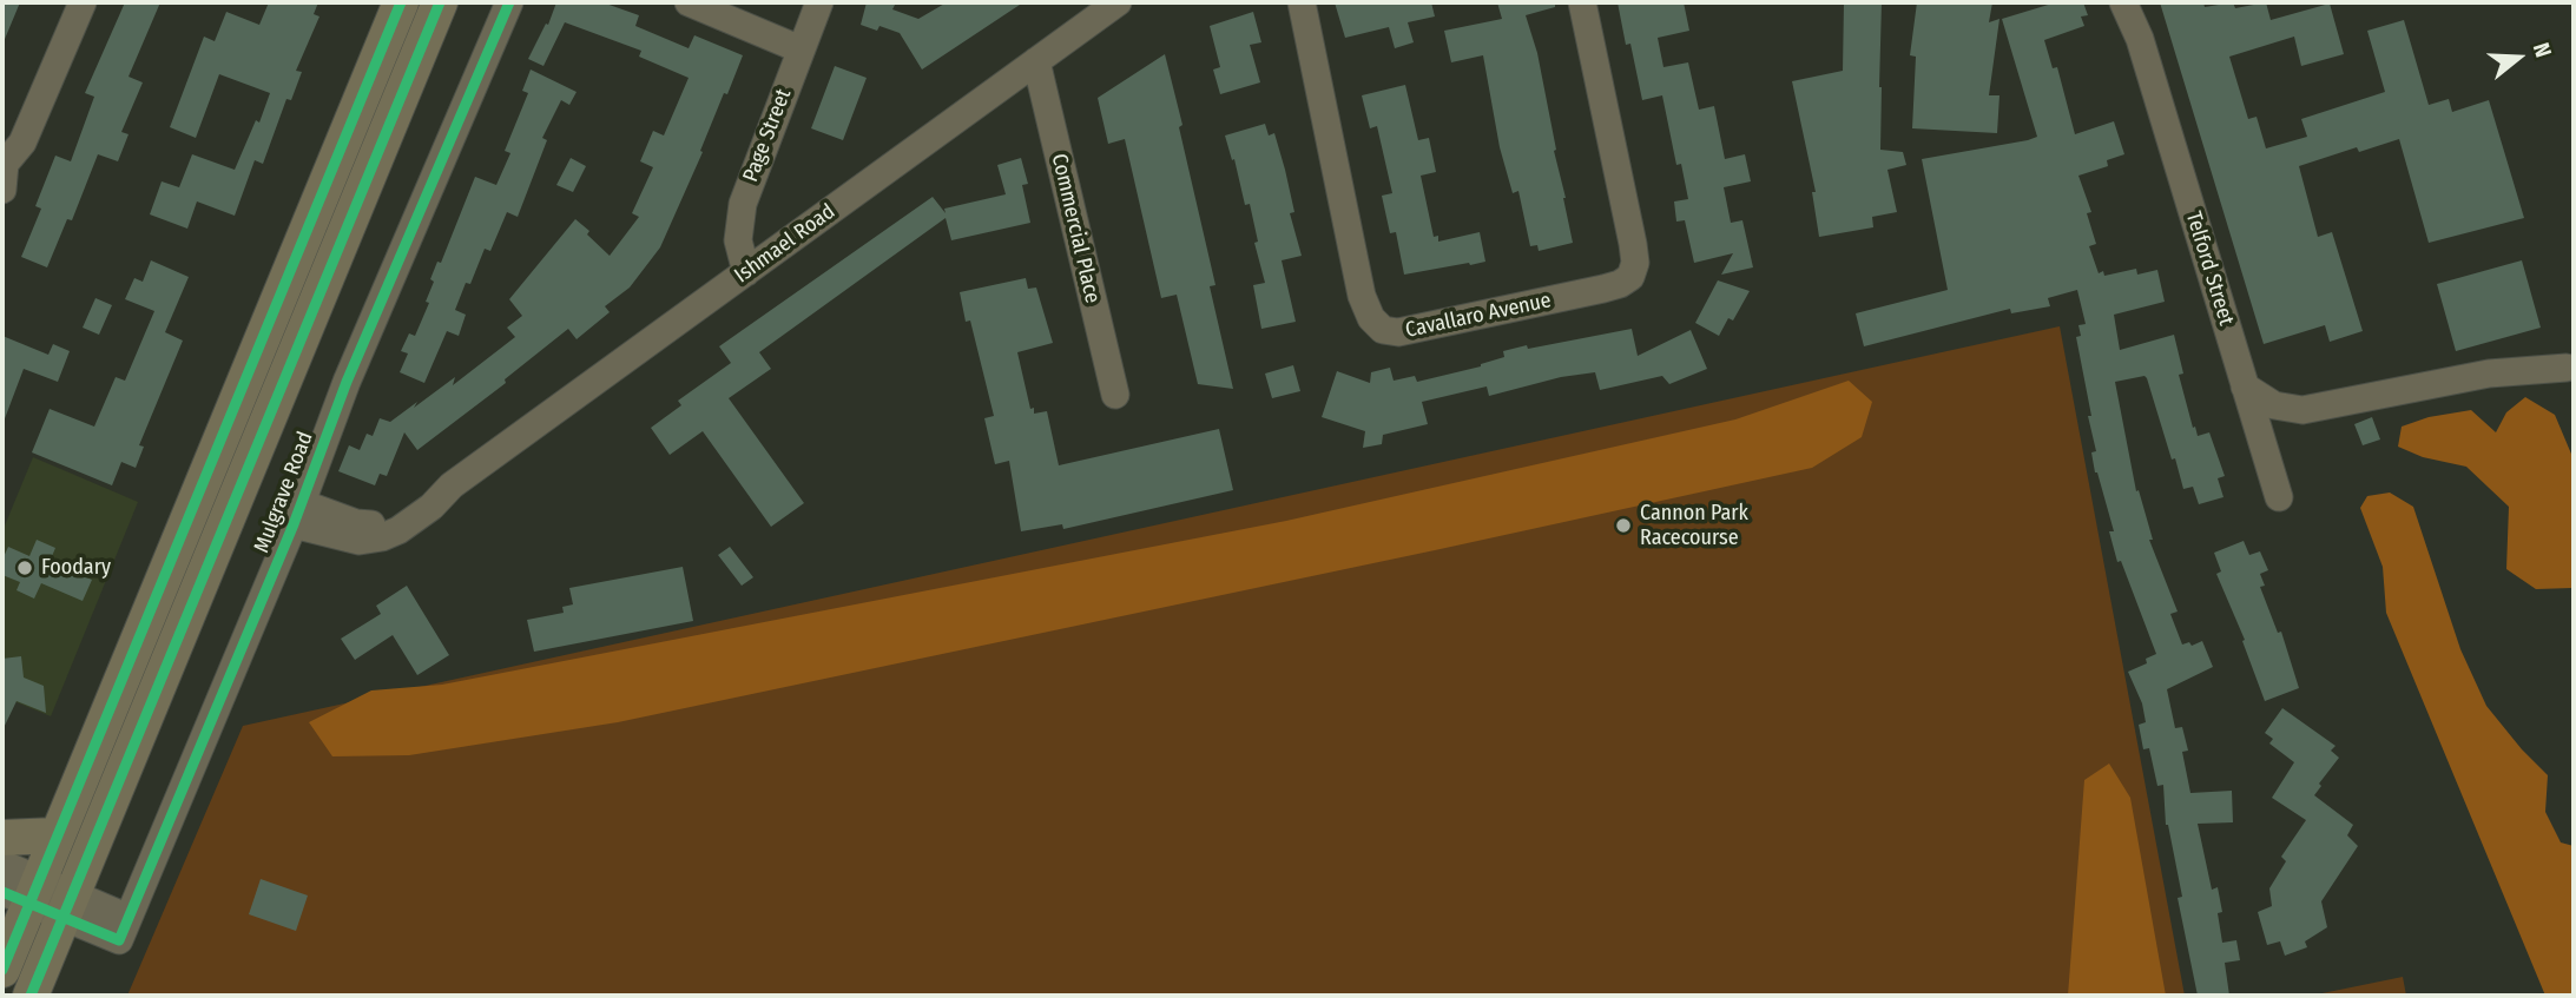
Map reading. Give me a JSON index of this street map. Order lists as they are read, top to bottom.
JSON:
{
  "streets": {
    "main road": ["Mulgrave Road"],
    "street": [
      "Page Street",
      "Commercial Place",
      "Ishmael Road",
      "Telford Street",
      "Cavallaro Avenue"
    ]
  },
  "crossings": [
    ["Page Street", "Ishmael Road"],
    ["Commercial Place", "Ishmael Road"],
    ["Ishmael Road", "Mulgrave Road"]
  ],
  "places": ["Cannon Park Racecourse", "Foodary"],
  "north": "right"
}
